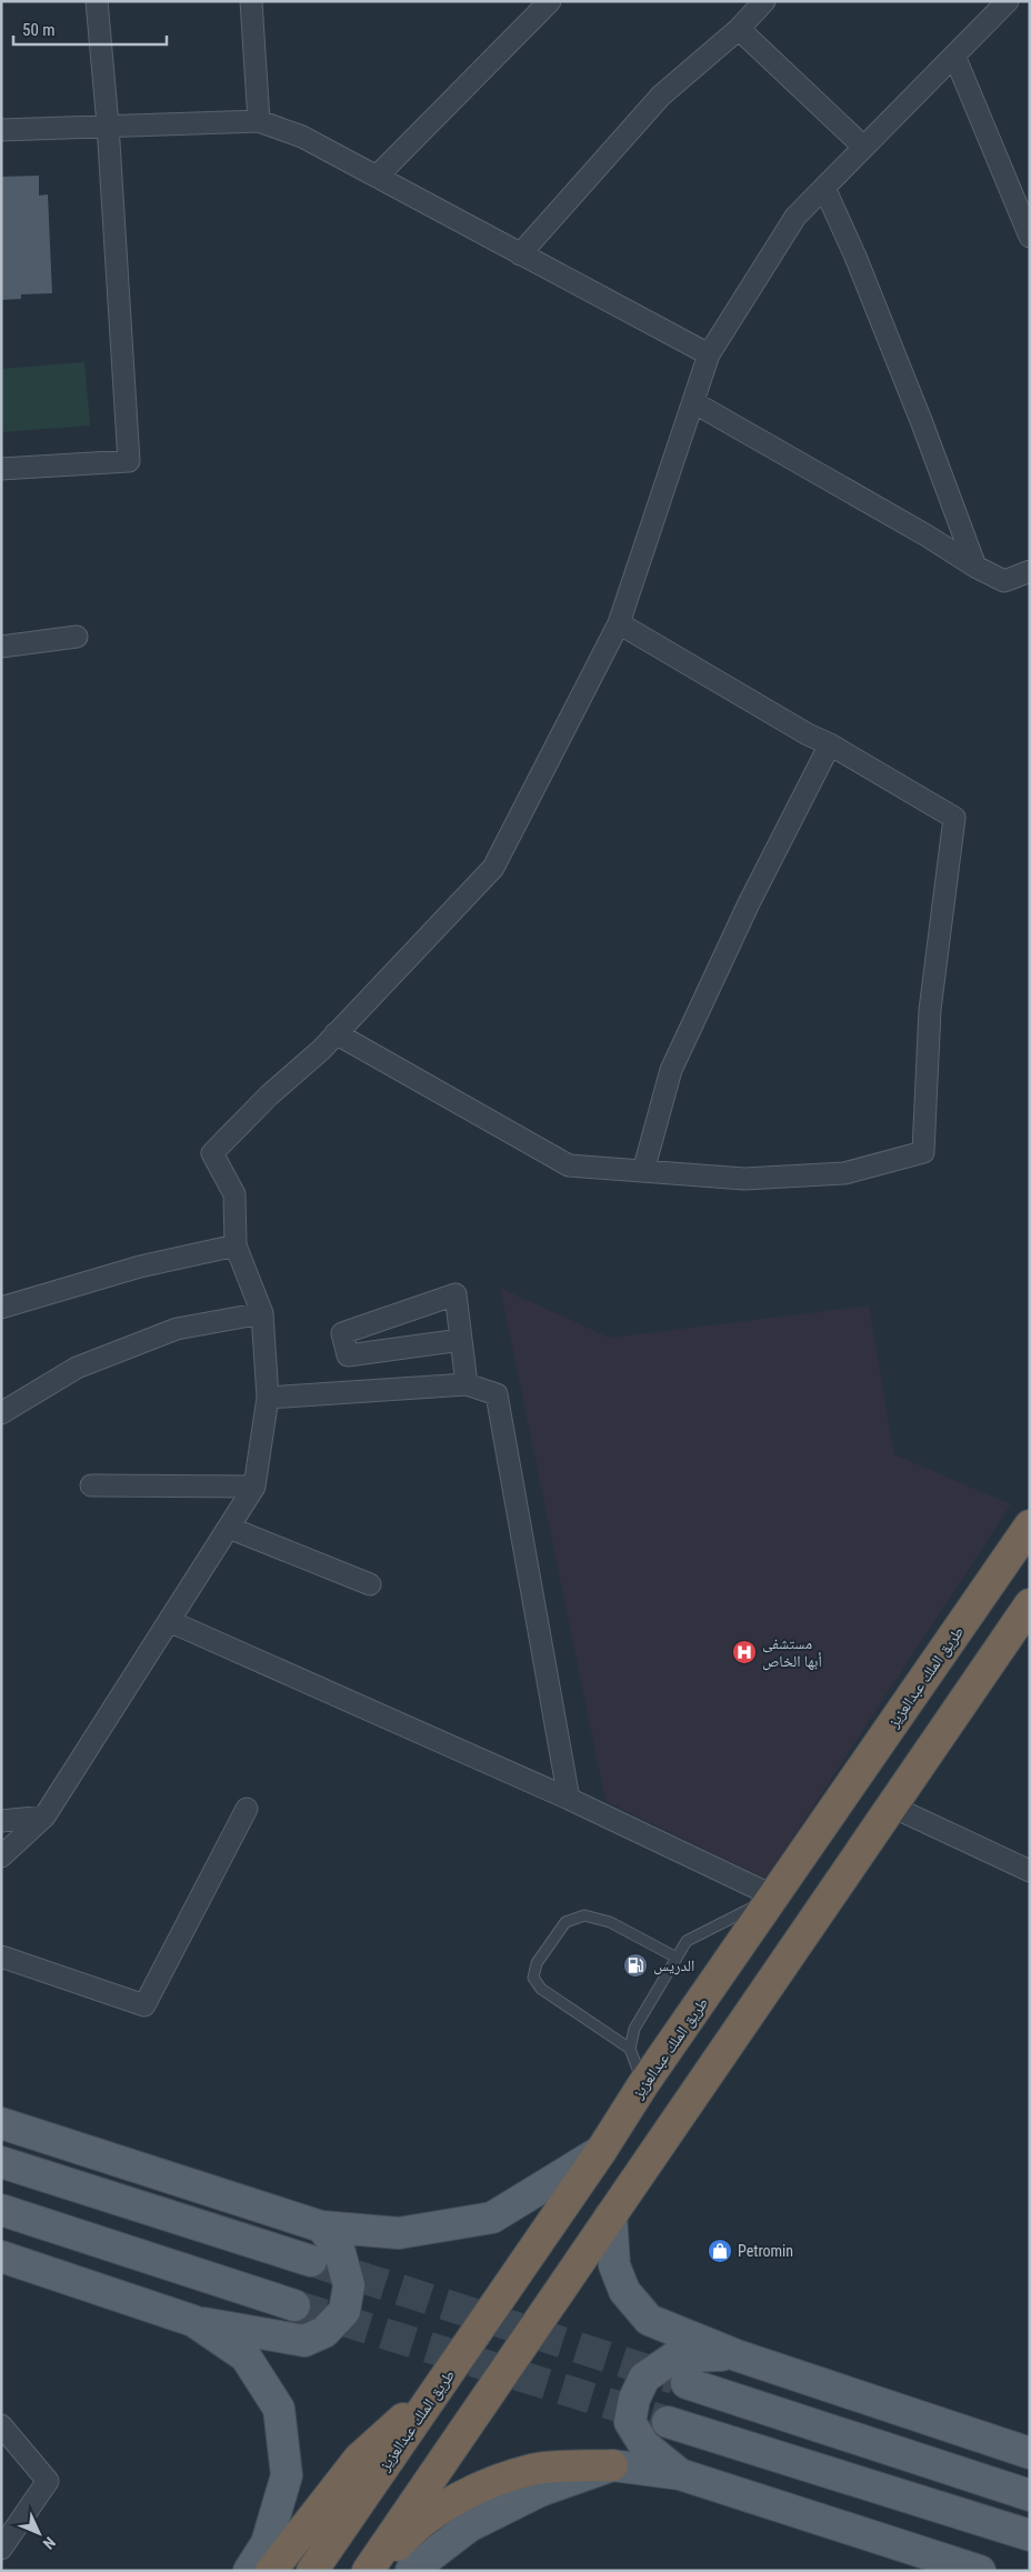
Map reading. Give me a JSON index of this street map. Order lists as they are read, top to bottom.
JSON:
{
  "streets": {
    "highway": ["طريق الملك عبدالعزيز"]
  },
  "places": {
    "hospital": ["مستشفى أبها الخاص"],
    "fuel station": ["الدريس"],
    "shop": ["Petromin"]
  },
  "scale_bar": "50 m",
  "north": "bottom right"
}
